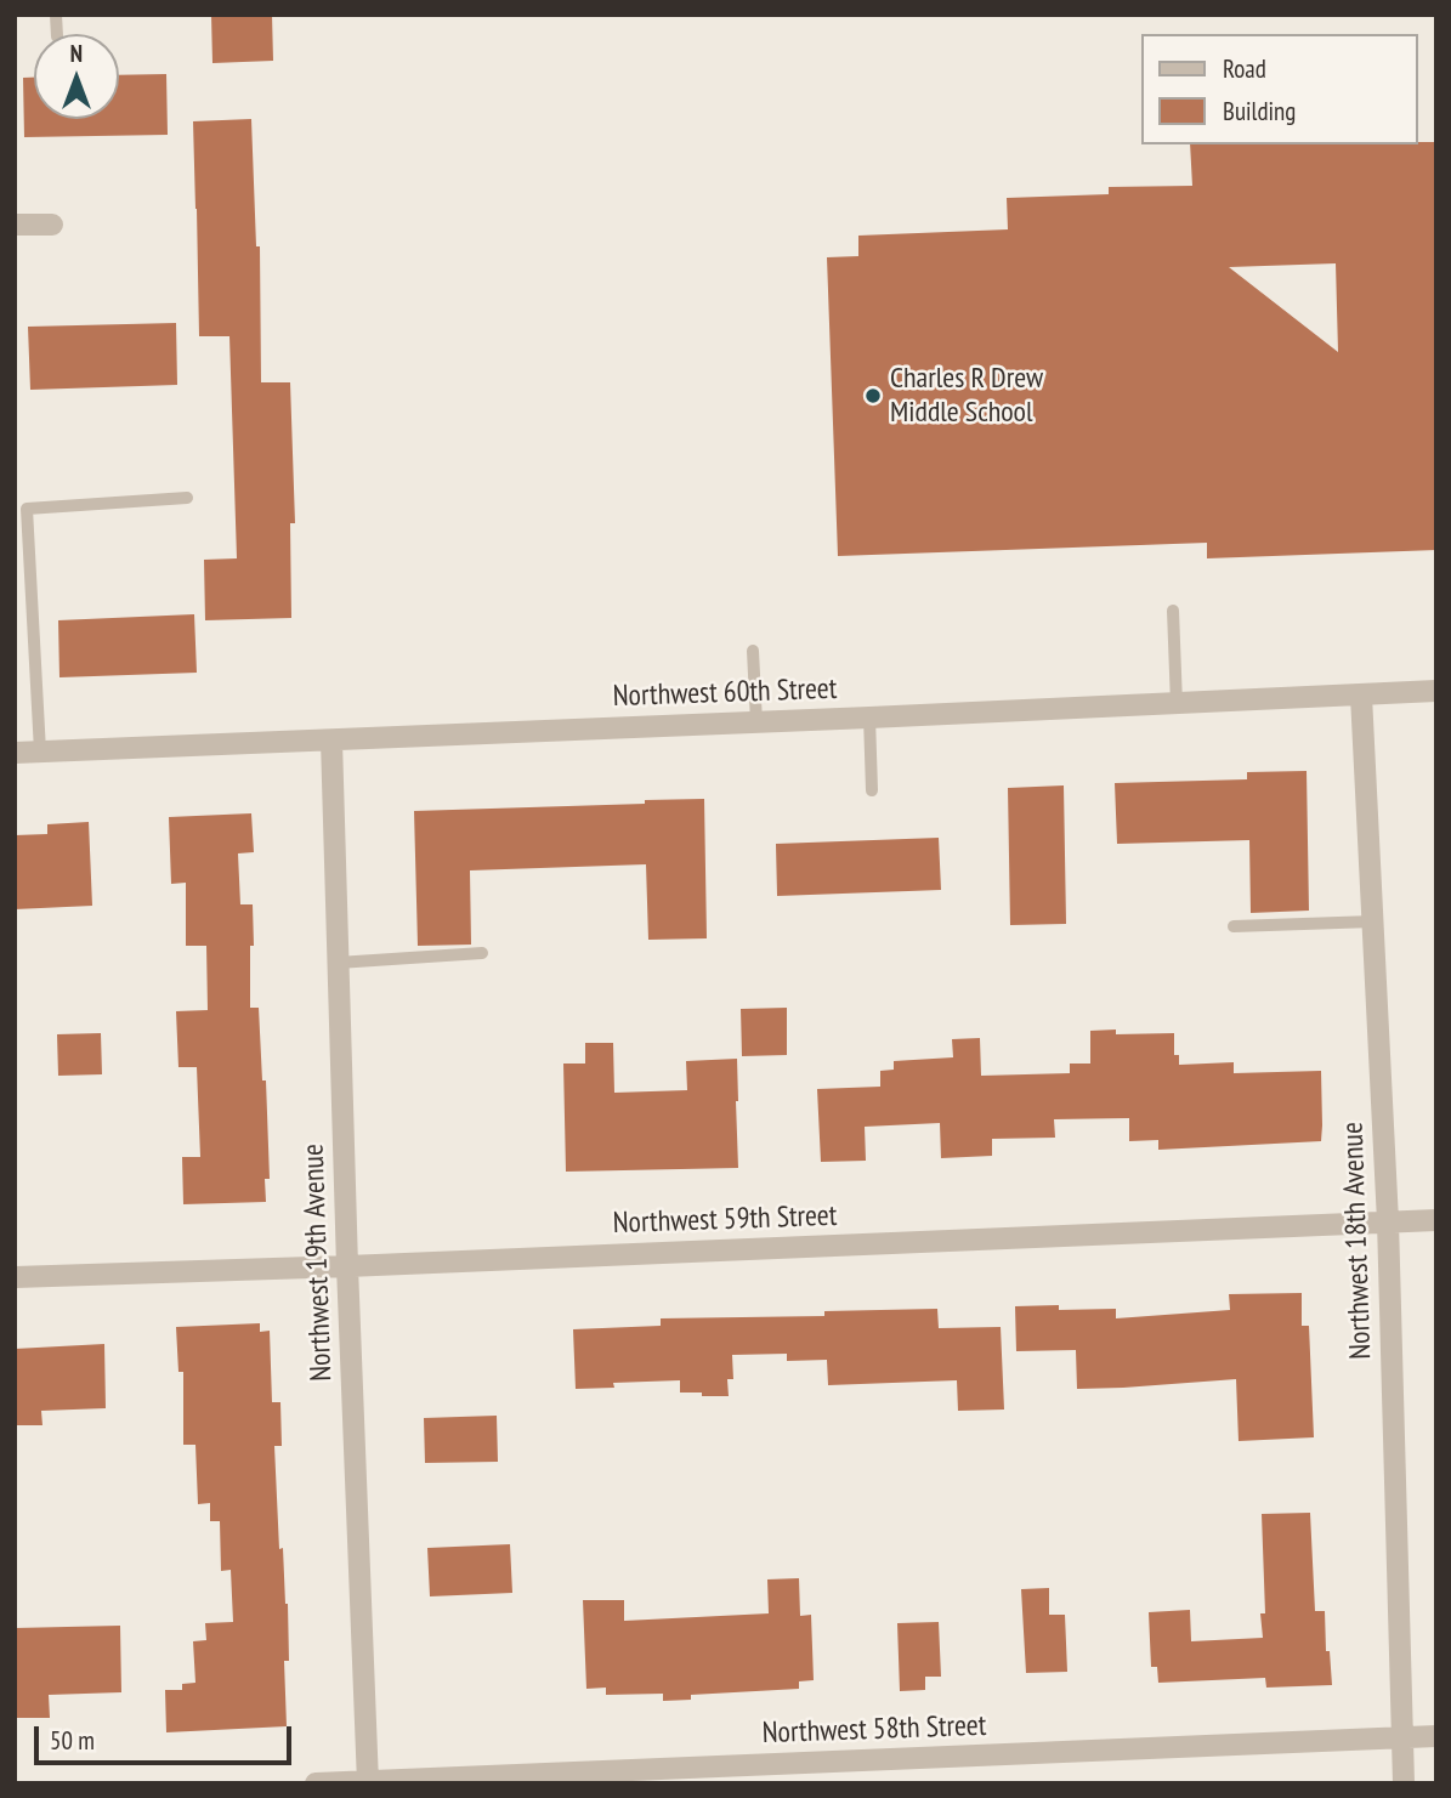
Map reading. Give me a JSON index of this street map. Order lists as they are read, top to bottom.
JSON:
{
  "streets": {
    "street": [
      "Northwest 60th Street",
      "Northwest 59th Street",
      "Northwest 18th Avenue",
      "Northwest 19th Avenue",
      "Northwest 58th Street"
    ]
  },
  "crossings": [
    ["Northwest 60th Street", "Northwest 18th Avenue"],
    ["Northwest 60th Street", "Northwest 19th Avenue"],
    ["Northwest 59th Street", "Northwest 18th Avenue"],
    ["Northwest 59th Street", "Northwest 19th Avenue"],
    ["Northwest 18th Avenue", "Northwest 58th Street"],
    ["Northwest 19th Avenue", "Northwest 58th Street"]
  ],
  "places": ["Charles R Drew Middle School"],
  "legend": ["Road", "Building"],
  "scale_bar": "50 m",
  "north": "top"
}
